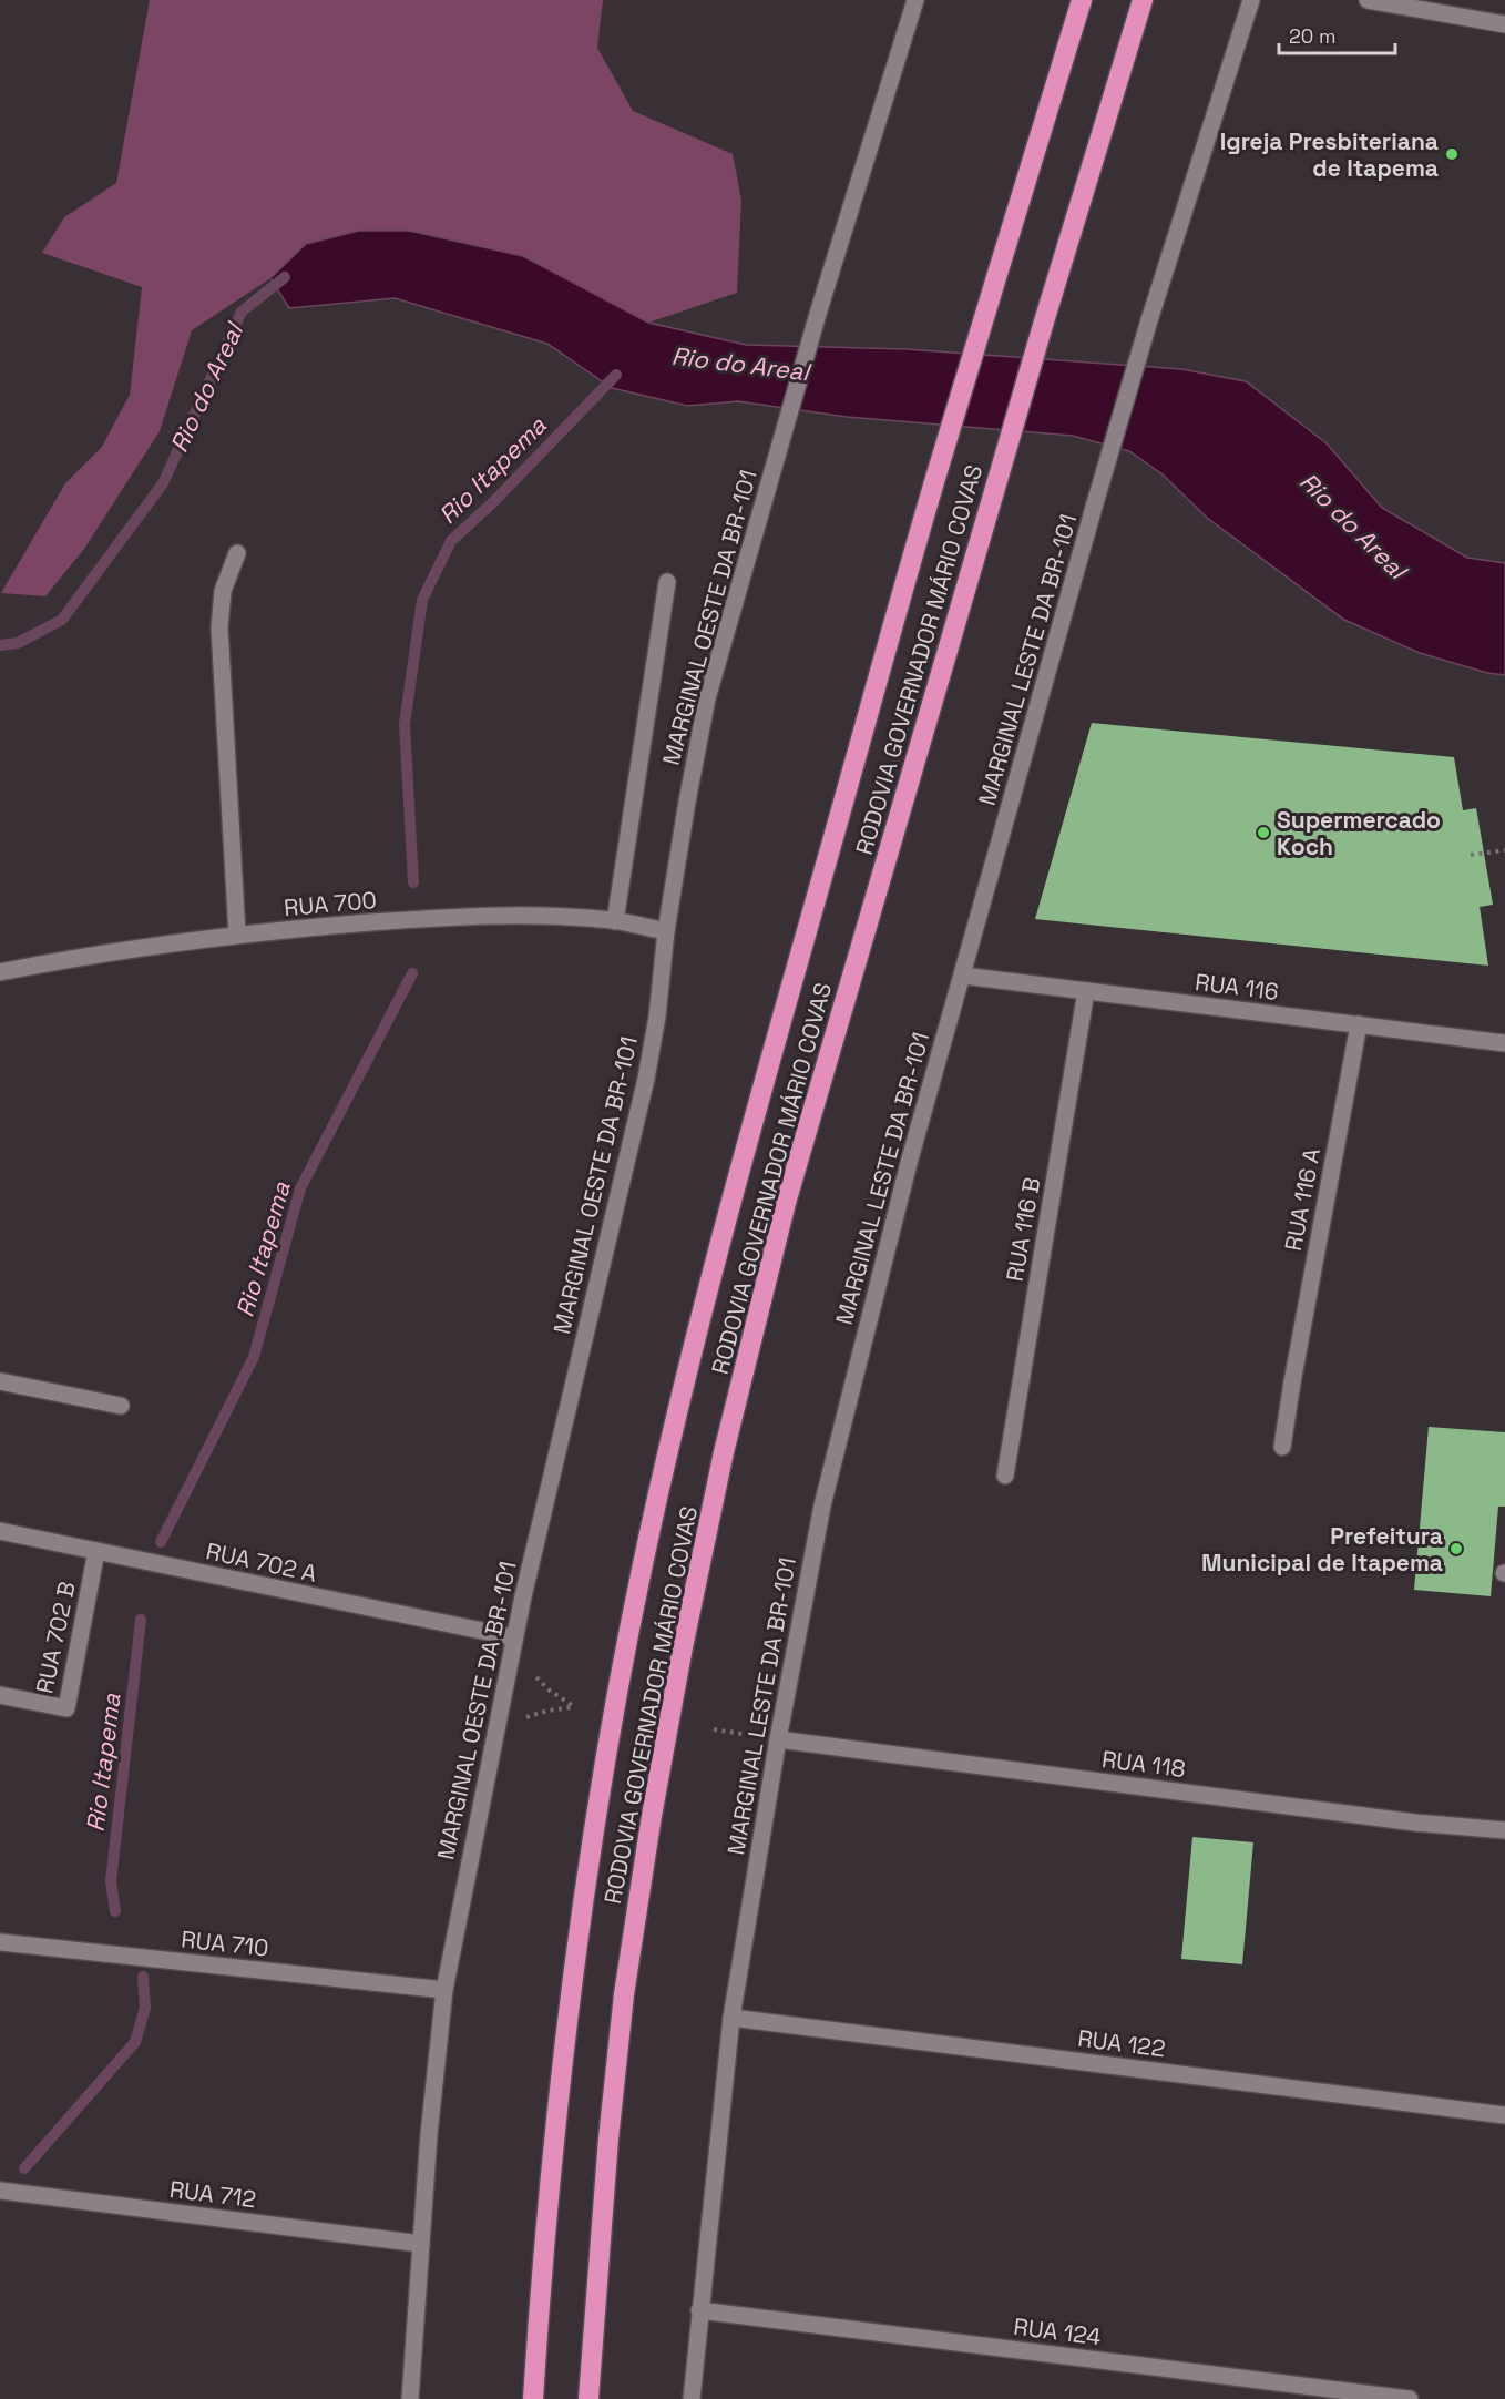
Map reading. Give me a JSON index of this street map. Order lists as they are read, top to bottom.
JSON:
{
  "streets": {
    "highway": ["RODOVIA GOVERNADOR MÁRIO COVAS"],
    "main road": [
      "MARGINAL OESTE DA BR-101",
      "MARGINAL LESTE DA BR-101",
      "RUA 700",
      "RUA 116",
      "RUA 116 A",
      "RUA 116 B",
      "RUA 702 A",
      "RUA 702 B",
      "RUA 118",
      "RUA 710",
      "RUA 122",
      "RUA 712",
      "RUA 124"
    ]
  },
  "crossings": [
    ["MARGINAL OESTE DA BR-101", "RUA 700"],
    ["MARGINAL OESTE DA BR-101", "RUA 702 A"],
    ["MARGINAL OESTE DA BR-101", "RUA 710"],
    ["MARGINAL OESTE DA BR-101", "RUA 712"],
    ["MARGINAL LESTE DA BR-101", "RUA 116"],
    ["MARGINAL LESTE DA BR-101", "RUA 118"],
    ["MARGINAL LESTE DA BR-101", "RUA 122"],
    ["MARGINAL LESTE DA BR-101", "RUA 124"],
    ["RUA 116", "RUA 116 A"],
    ["RUA 116", "RUA 116 B"],
    ["RUA 702 A", "RUA 702 B"]
  ],
  "water": ["Rio do Areal", "Rio Itapema"],
  "places": ["Igreja Presbiteriana de Itapema", "Supermercado Koch", "Prefeitura Municipal de Itapema"],
  "scale_bar": "20 m"
}
